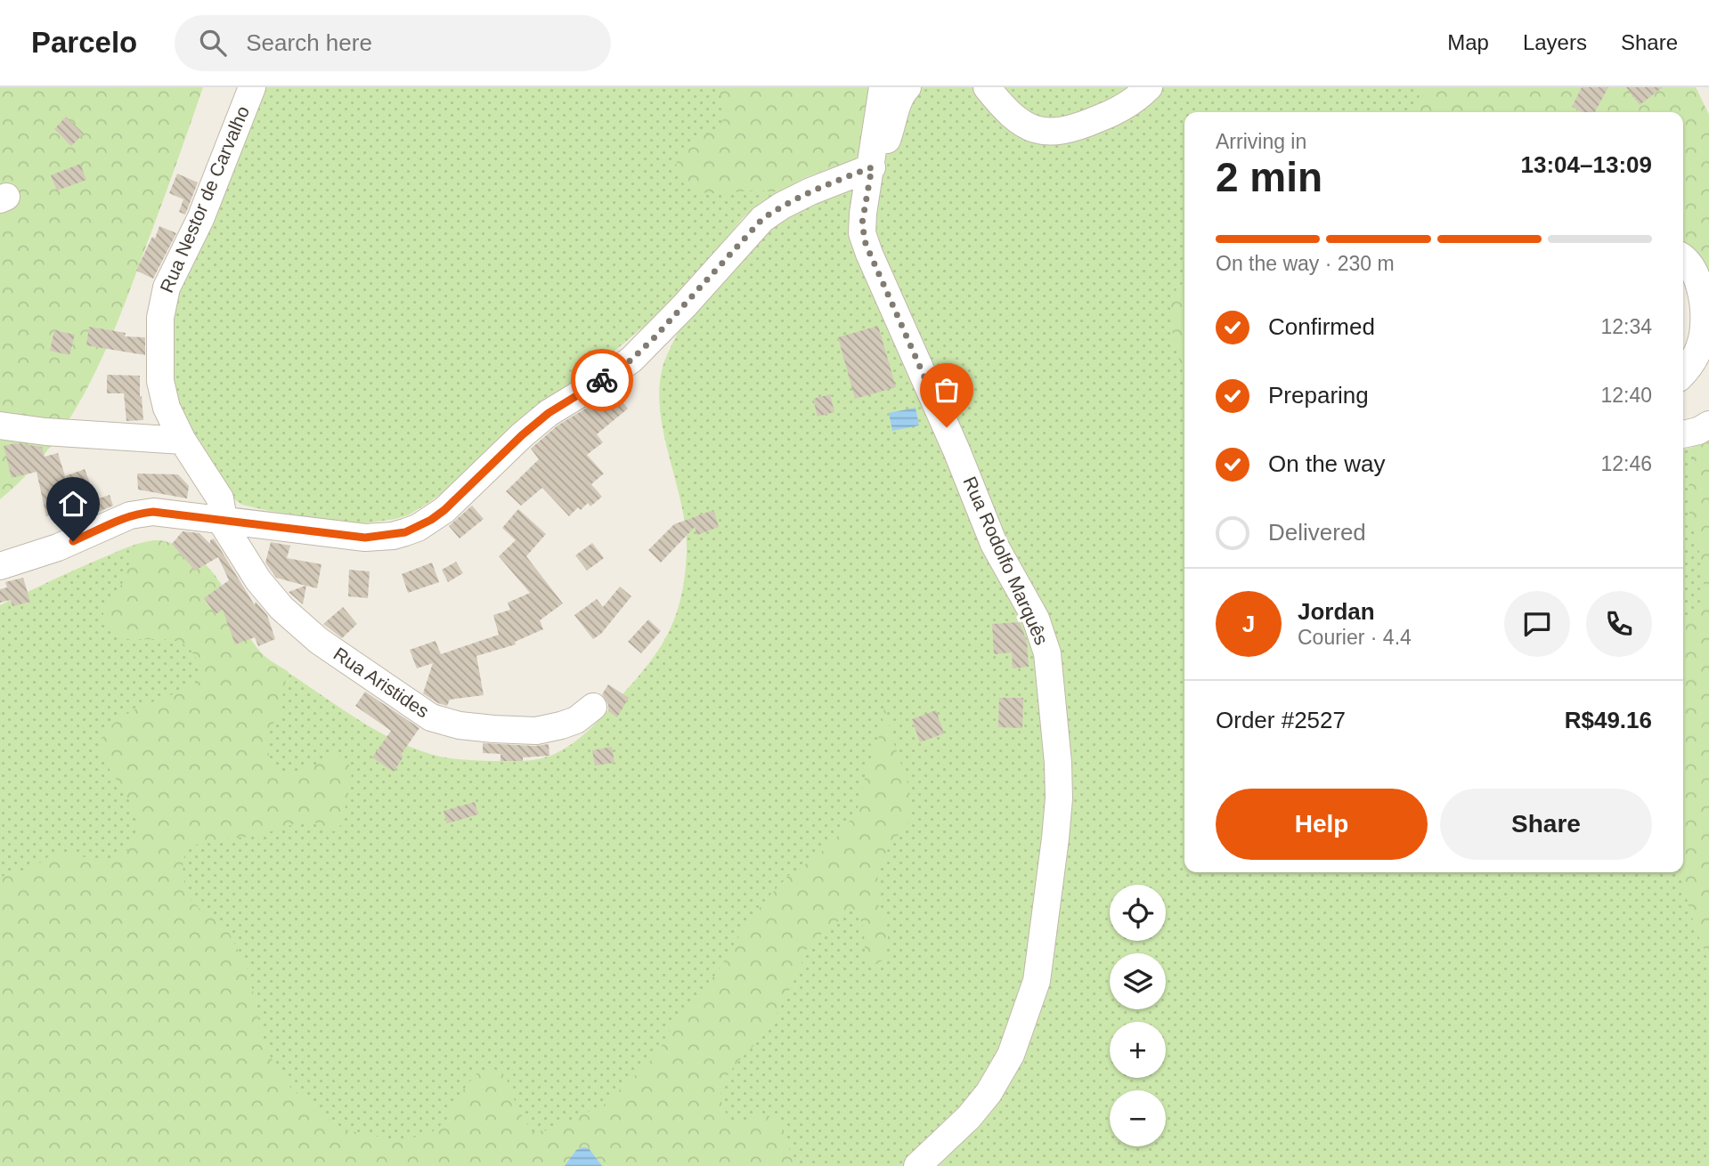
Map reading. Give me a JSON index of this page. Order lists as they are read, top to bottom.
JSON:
{
  "streets": {
    "street": ["Rua Nestor de Carvalho", "Rua Rodolfo Marquês", "Rua Aristides"]
  },
  "crossings": [
    ["Rua Nestor de Carvalho", "Rua Aristides"]
  ],
  "page": {
    "header": "Parcelo",
    "search": "Search here",
    "nav": ["Map", "Layers", "Share"],
    "heading": ["2 min", "Arriving in", "13:04–13:09"],
    "panel": [
      "Jordan",
      "Courier · 4.4",
      "Order #2527",
      "R$49.16"
    ],
    "bar": "On the way · 230 m",
    "list": [
      ["Confirmed", "12:34"],
      ["Preparing", "12:40"],
      ["On the way", "12:46"],
      "Delivered"
    ],
    "round": "J",
    "buttons": ["Help", "Share"],
    "map_buttons": ["+", "−"]
  }
}
